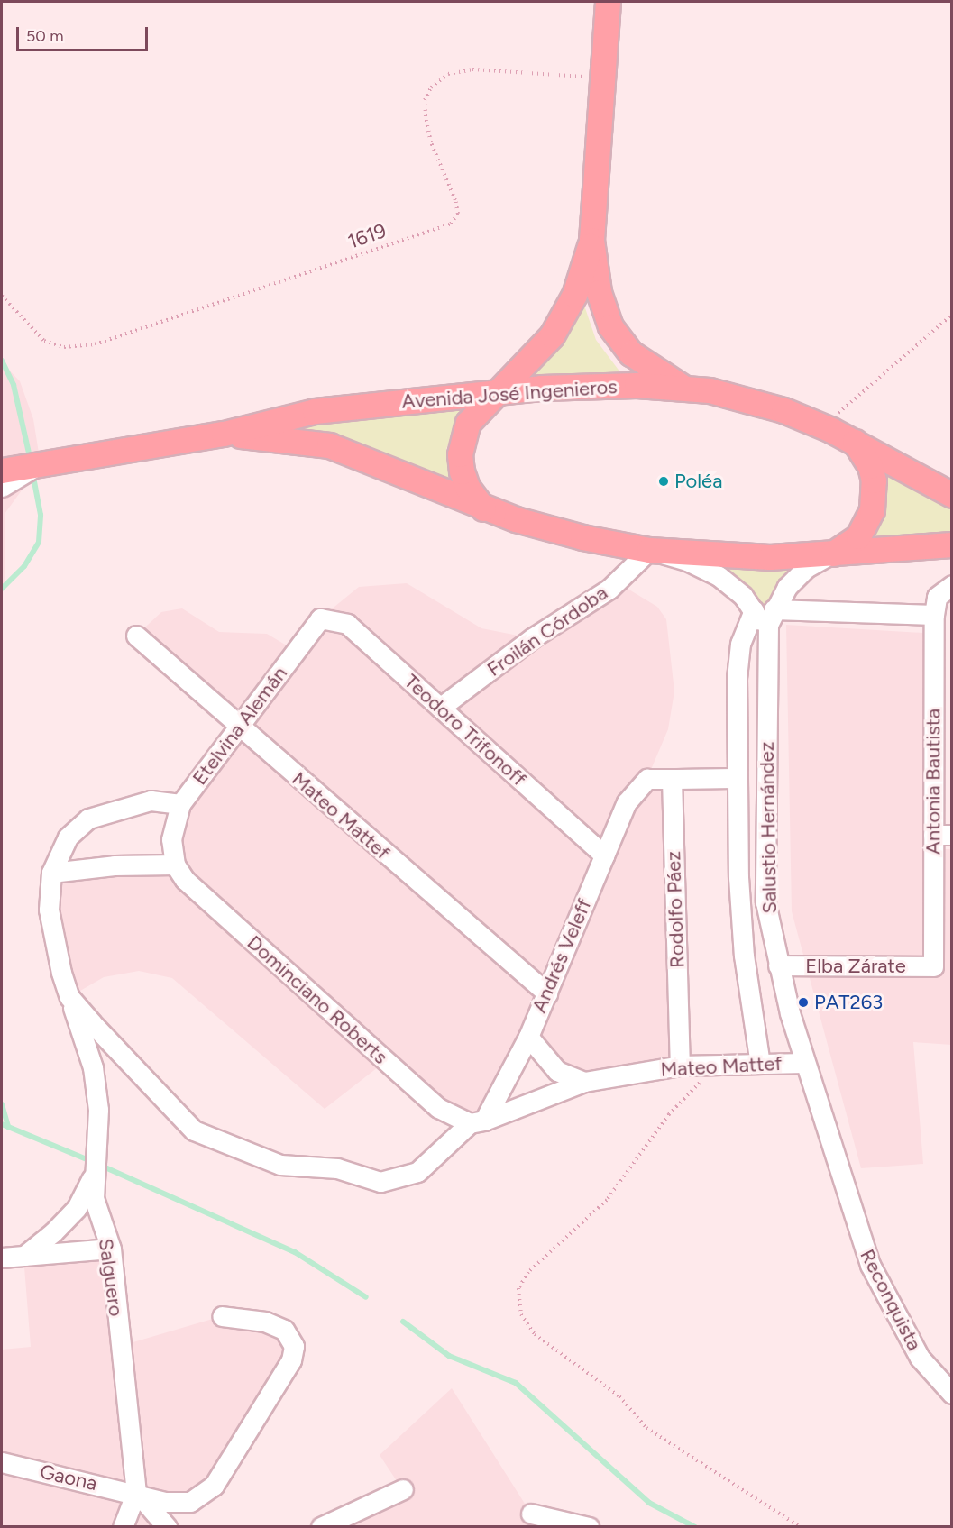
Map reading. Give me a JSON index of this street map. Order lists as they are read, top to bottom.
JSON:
{
  "streets": {
    "main road": ["Avenida José Ingenieros"],
    "street": [
      "Froilán Córdoba",
      "Etelvina Alemán",
      "Teodoro Trifonoff",
      "Antonia Bautista",
      "Mateo Mattef",
      "Salustio Hernández",
      "Rodolfo Páez",
      "Andrés Veleff",
      "Elba Zárate",
      "Dominciano Roberts",
      "Salguero",
      "Reconquista",
      "Gaona"
    ],
    "path": ["1619"]
  },
  "crossings": [
    ["Avenida José Ingenieros", "Froilán Córdoba"],
    ["Froilán Córdoba", "Teodoro Trifonoff"],
    ["Etelvina Alemán", "Teodoro Trifonoff"],
    ["Etelvina Alemán", "Mateo Mattef"],
    ["Etelvina Alemán", "Dominciano Roberts"],
    ["Teodoro Trifonoff", "Andrés Veleff"],
    ["Antonia Bautista", "Elba Zárate"],
    ["Mateo Mattef", "Salustio Hernández"],
    ["Mateo Mattef", "Rodolfo Páez"],
    ["Mateo Mattef", "Andrés Veleff"],
    ["Mateo Mattef", "Dominciano Roberts"],
    ["Salustio Hernández", "Elba Zárate"],
    ["Salustio Hernández", "Reconquista"],
    ["Rodolfo Páez", "Andrés Veleff"],
    ["Andrés Veleff", "Dominciano Roberts"],
    ["Salguero", "Gaona"]
  ],
  "places": ["Poléa", "PAT263"],
  "scale_bar": "50 m"
}
